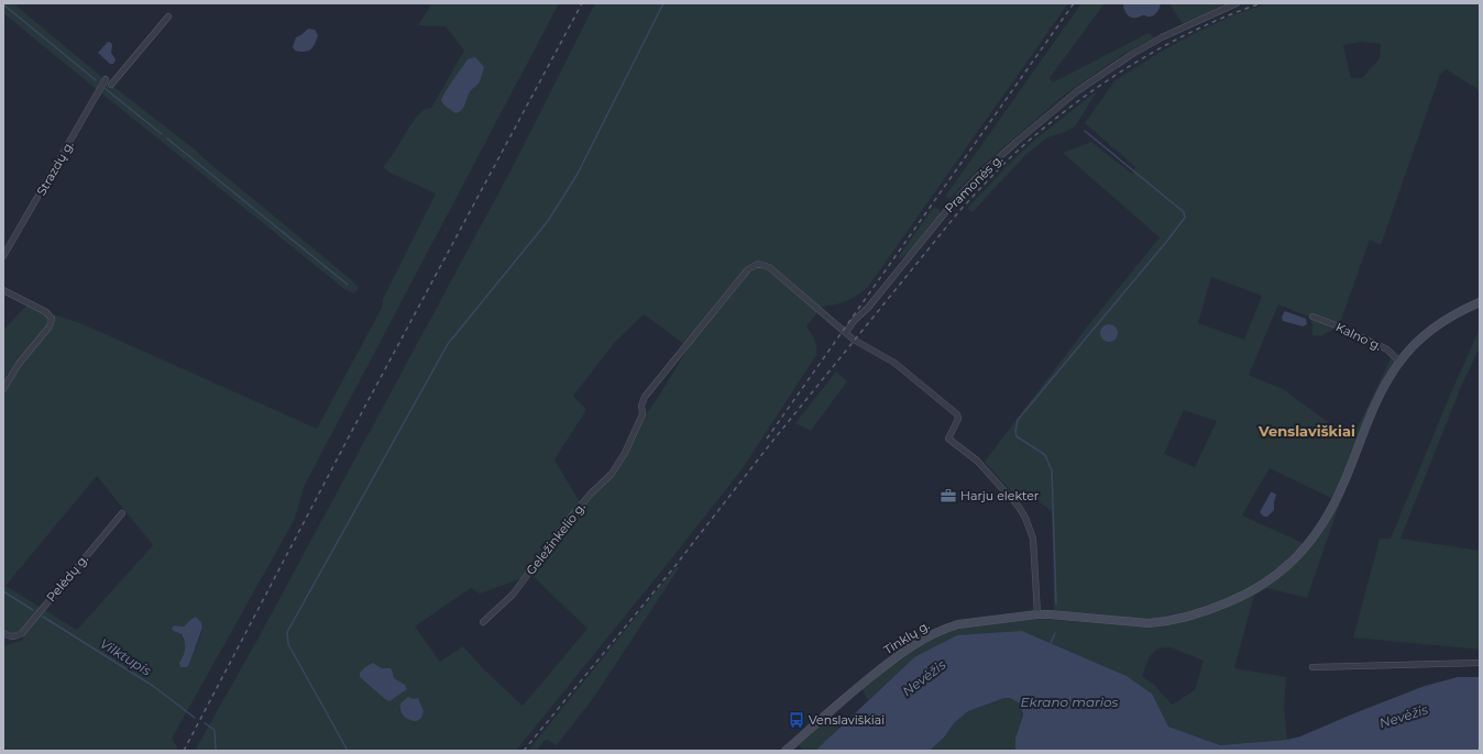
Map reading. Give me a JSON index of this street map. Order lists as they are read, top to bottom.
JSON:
{
  "streets": {
    "main road": ["Tinklų g."],
    "street": [
      "Strazdų g.",
      "Pramonės g.",
      "Kalno g.",
      "Geležinkelio g.",
      "Pelėdų g."
    ]
  },
  "crossings": [
    ["Pramonės g.", "Geležinkelio g."],
    ["Kalno g.", "Tinklų g."]
  ],
  "districts": ["Venslaviškiai"],
  "water": ["Vilktupis", "Nevėžis", "Ekrano marios"],
  "places": {
    "office": ["Harju elekter"],
    "bus stop": ["Venslaviškiai"]
  }
}
